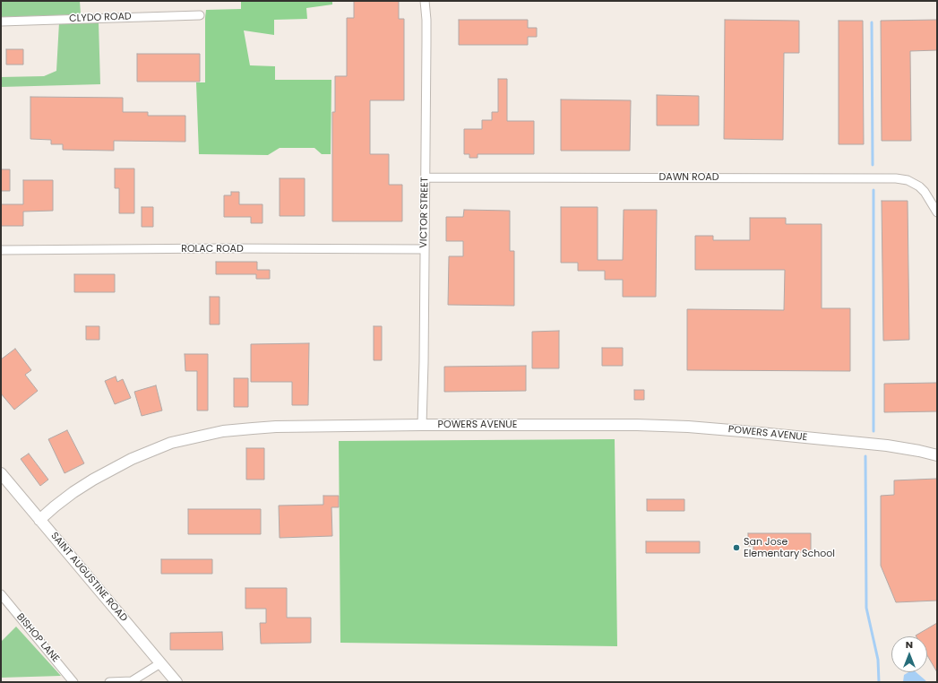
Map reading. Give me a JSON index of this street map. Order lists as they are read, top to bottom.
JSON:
{
  "streets": {
    "street": [
      "CLYDO ROAD",
      "DAWN ROAD",
      "VICTOR STREET",
      "ROLAC ROAD",
      "POWERS AVENUE",
      "SAINT AUGUSTINE ROAD",
      "BISHOP LANE"
    ]
  },
  "crossings": [
    ["DAWN ROAD", "VICTOR STREET"],
    ["VICTOR STREET", "ROLAC ROAD"],
    ["VICTOR STREET", "POWERS AVENUE"],
    ["POWERS AVENUE", "SAINT AUGUSTINE ROAD"]
  ],
  "places": ["San Jose Elementary School"],
  "north": "top"
}
